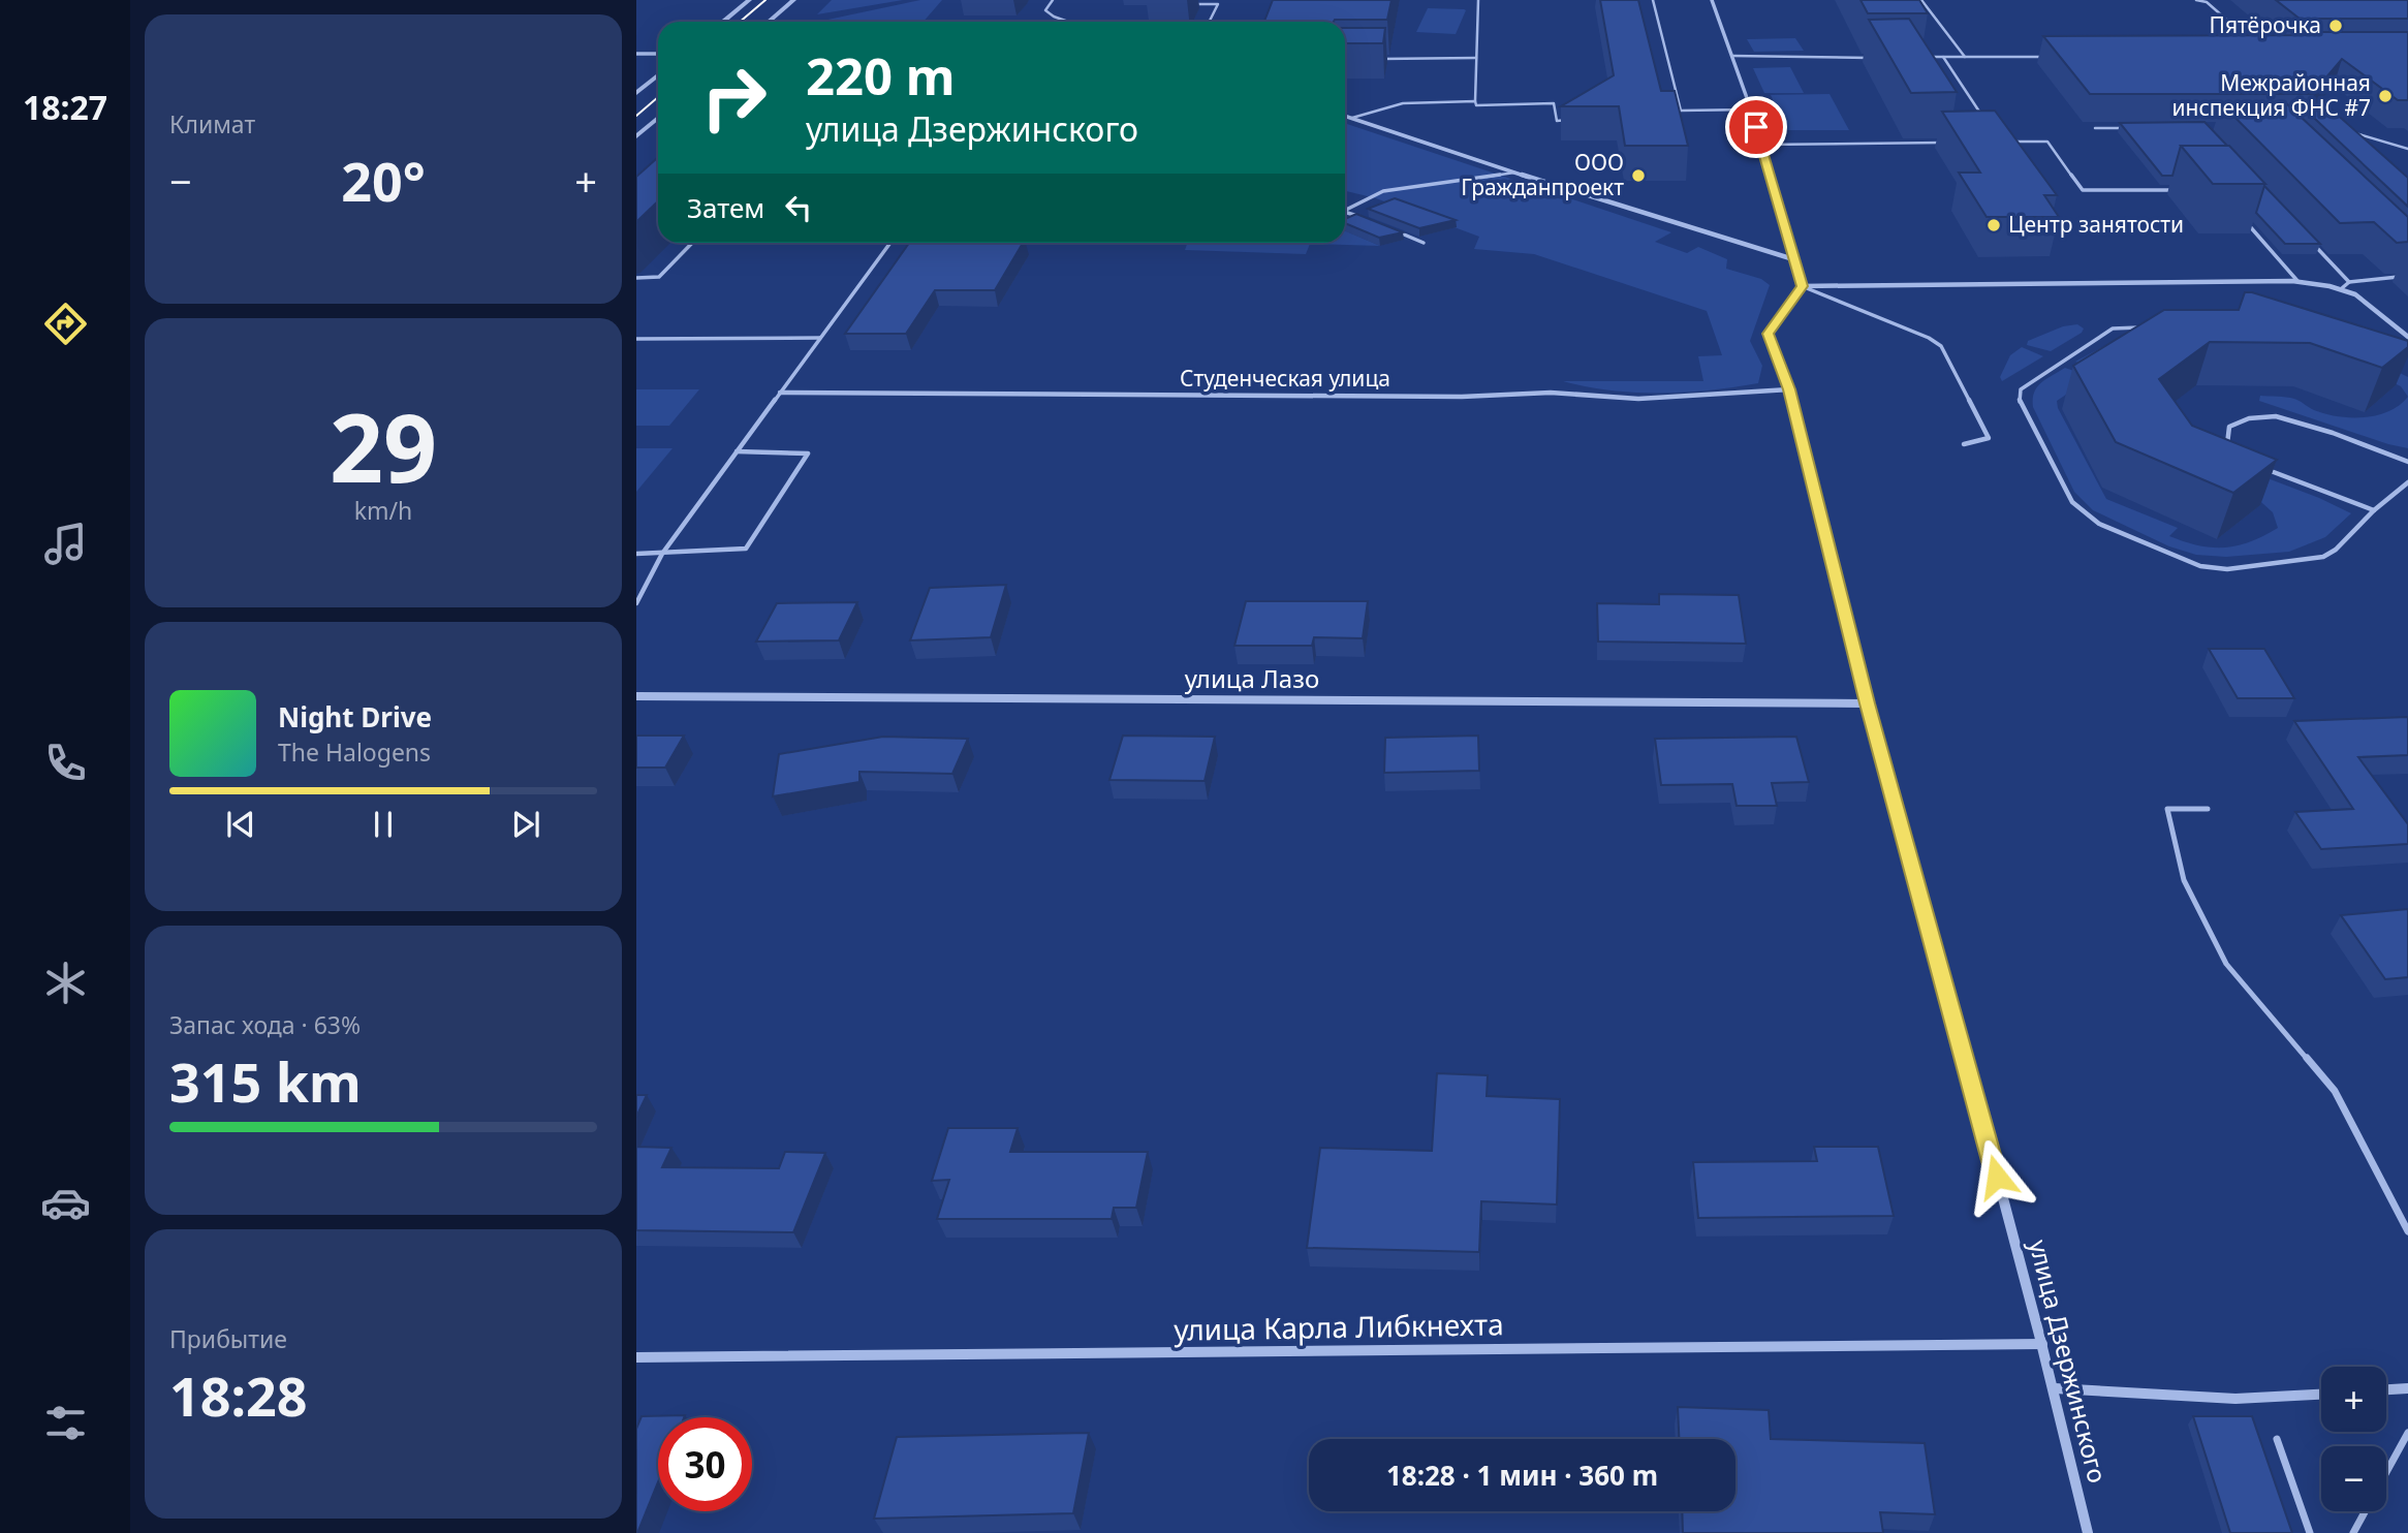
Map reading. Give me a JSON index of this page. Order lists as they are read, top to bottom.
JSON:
{
  "streets": {
    "street": [
      "Студенческая улица",
      "улица Лазо",
      "улица Карла Либкнехта",
      "улица Дзержинского"
    ]
  },
  "crossings": [
    ["Студенческая улица", "улица Дзержинского"],
    ["улица Лазо", "улица Дзержинского"],
    ["улица Карла Либкнехта", "улица Дзержинского"]
  ],
  "places": [
    "Пятёрочка",
    "Межрайонная инспекция ФНС #7",
    "ООО Гражданпроект",
    "Центр занятости"
  ],
  "page": {
    "tabs": "18:27",
    "tile": [
      "Климат",
      ["29", "km/h"],
      ["Запас хода · 63%", "315 km"],
      ["Прибытие", "18:28"]
    ],
    "turn": ["220 m", "улица Дзержинского"],
    "heat": ["−", "20°", "+"],
    "then": "Затем",
    "song": ["Night Drive", "The Halogens"],
    "map_buttons": ["+", "−"],
    "limit": "30",
    "trip": "18:28 · 1 мин · 360 m"
  }
}
